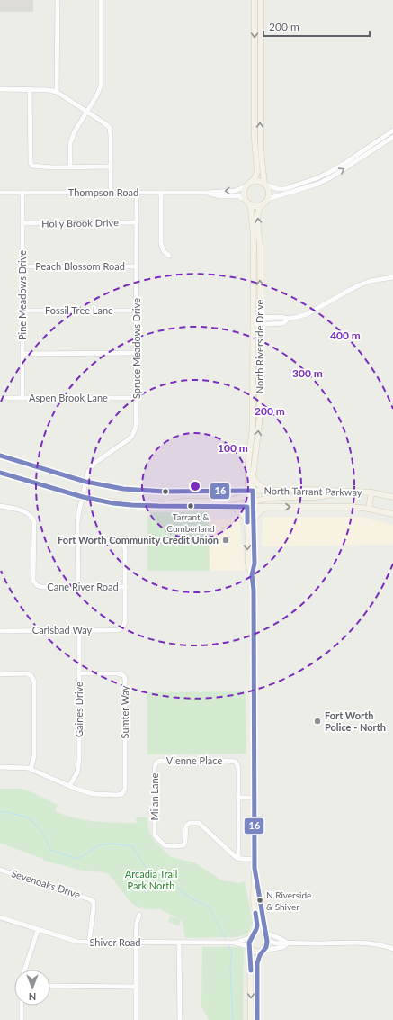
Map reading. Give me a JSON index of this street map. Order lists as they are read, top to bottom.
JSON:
{
  "streets": {
    "main road": ["North Riverside Drive", "North Tarrant Parkway"],
    "street": [
      "Thompson Road",
      "Holly Brook Drive",
      "Peach Blossom Road",
      "Pine Meadows Drive",
      "Fossil Tree Lane",
      "Spruce Meadows Drive",
      "Aspen Brook Lane",
      "Cane River Road",
      "Carlsbad Way",
      "Gaines Drive",
      "Sumter Way",
      "Vienne Place",
      "Milan Lane",
      "Sevenoaks Drive",
      "Shiver Road"
    ]
  },
  "crossings": [
    ["Thompson Road", "Pine Meadows Drive"],
    ["Thompson Road", "North Riverside Drive"],
    ["Thompson Road", "Spruce Meadows Drive"],
    ["Holly Brook Drive", "Pine Meadows Drive"],
    ["Holly Brook Drive", "Spruce Meadows Drive"],
    ["Peach Blossom Road", "Pine Meadows Drive"],
    ["Peach Blossom Road", "Spruce Meadows Drive"],
    ["Pine Meadows Drive", "Fossil Tree Lane"],
    ["Pine Meadows Drive", "Aspen Brook Lane"],
    ["Fossil Tree Lane", "Spruce Meadows Drive"],
    ["North Riverside Drive", "North Tarrant Parkway"],
    ["North Riverside Drive", "Shiver Road"],
    ["Spruce Meadows Drive", "Aspen Brook Lane"],
    ["Spruce Meadows Drive", "North Tarrant Parkway"],
    ["Spruce Meadows Drive", "Cane River Road"],
    ["Cane River Road", "Carlsbad Way"],
    ["Carlsbad Way", "Gaines Drive"],
    ["Gaines Drive", "Sumter Way"],
    ["Vienne Place", "Milan Lane"],
    ["Sevenoaks Drive", "Shiver Road"]
  ],
  "parks": ["Arcadia Trail Park North"],
  "places": [
    "Tarrant & Cumberland",
    "Fort Worth Community Credit Union",
    "Fort Worth Police - North",
    "N Riverside & Shiver"
  ],
  "lines": ["transit line 16"],
  "scale_bar": "200 m",
  "north": "bottom",
  "rings": [
    "400 m",
    "300 m",
    "200 m",
    "100 m"
  ]
}
